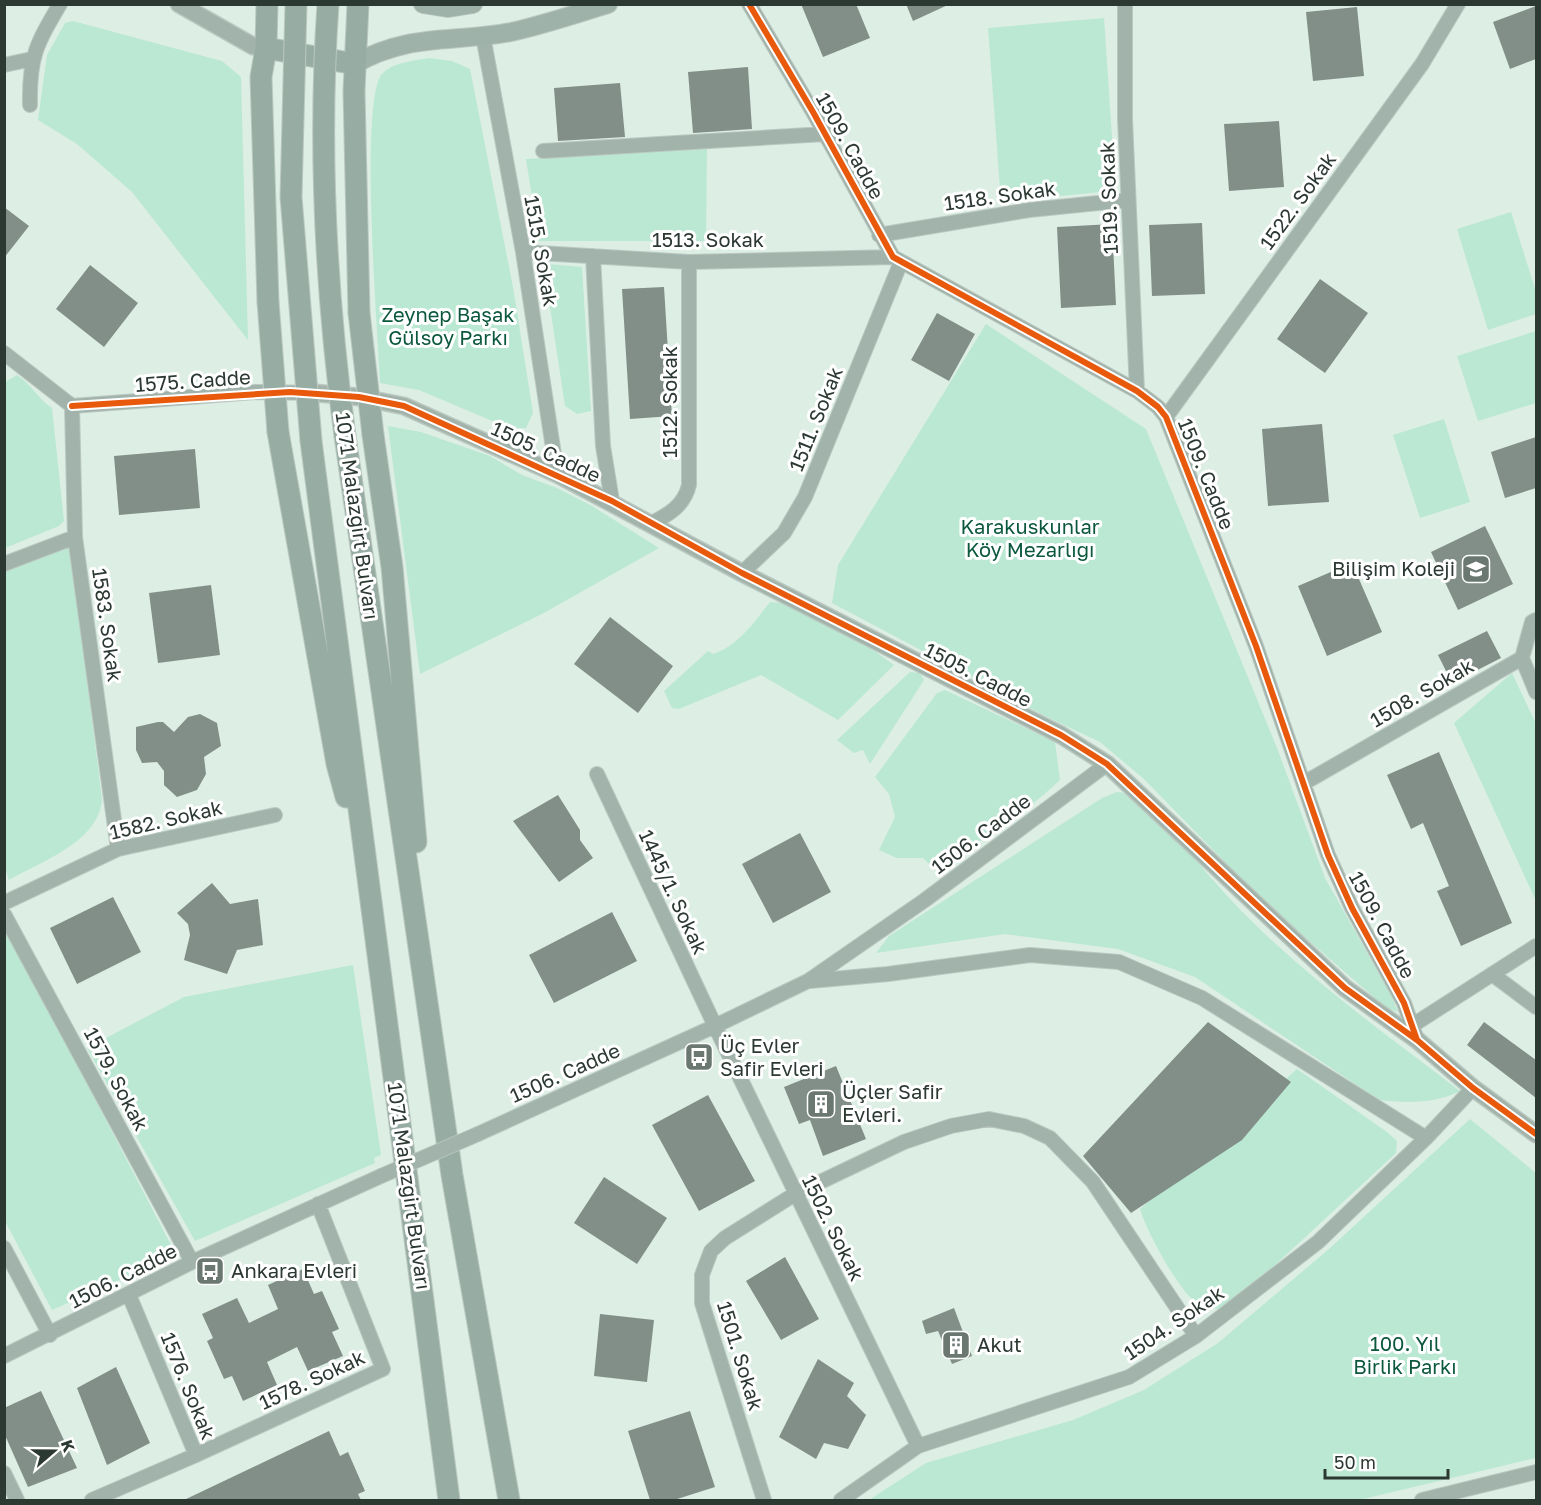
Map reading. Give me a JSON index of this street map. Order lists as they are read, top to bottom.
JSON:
{
  "streets": {
    "main road": ["1071 Malazgirt Bulvarı"],
    "street": [
      "1509. Cadde",
      "1518. Sokak",
      "1519. Sokak",
      "1522. Sokak",
      "1513. Sokak",
      "1515. Sokak",
      "1575. Cadde",
      "1512. Sokak",
      "1511. Sokak",
      "1505. Cadde",
      "1583. Sokak",
      "1508. Sokak",
      "1582. Sokak",
      "1506. Cadde",
      "1445/1. Sokak",
      "1579. Sokak",
      "1502. Sokak",
      "1504. Sokak",
      "1501. Sokak",
      "1578. Sokak",
      "1576. Sokak"
    ]
  },
  "crossings": [
    ["1509. Cadde", "1518. Sokak"],
    ["1509. Cadde", "1519. Sokak"],
    ["1509. Cadde", "1522. Sokak"],
    ["1509. Cadde", "1513. Sokak"],
    ["1509. Cadde", "1511. Sokak"],
    ["1509. Cadde", "1505. Cadde"],
    ["1509. Cadde", "1508. Sokak"],
    ["1518. Sokak", "1519. Sokak"],
    ["1513. Sokak", "1515. Sokak"],
    ["1513. Sokak", "1512. Sokak"],
    ["1513. Sokak", "1511. Sokak"],
    ["1515. Sokak", "1505. Cadde"],
    ["1575. Cadde", "1505. Cadde"],
    ["1575. Cadde", "1583. Sokak"],
    ["1512. Sokak", "1505. Cadde"],
    ["1511. Sokak", "1505. Cadde"],
    ["1505. Cadde", "1506. Cadde"],
    ["1505. Cadde", "1504. Sokak"],
    ["1583. Sokak", "1582. Sokak"],
    ["1506. Cadde", "1445/1. Sokak"],
    ["1506. Cadde", "1579. Sokak"],
    ["1506. Cadde", "1502. Sokak"],
    ["1506. Cadde", "1578. Sokak"],
    ["1506. Cadde", "1576. Sokak"],
    ["1445/1. Sokak", "1502. Sokak"],
    ["1502. Sokak", "1504. Sokak"],
    ["1502. Sokak", "1501. Sokak"],
    ["1504. Sokak", "1501. Sokak"],
    ["1578. Sokak", "1576. Sokak"]
  ],
  "parks": ["Zeynep Başak Gülsoy Parkı", "Karakuskunlar Köy Mezarlığı", "100. Yıl Birlik Parkı"],
  "places": {
    "school or university": ["Bilişim Koleji"],
    "bus stop": ["Üç Evler Safir Evleri", "Ankara Evleri"],
    "building": ["Üçler Safir Evleri.", "Akut"]
  },
  "scale_bar": "50 m",
  "north": "right"
}
